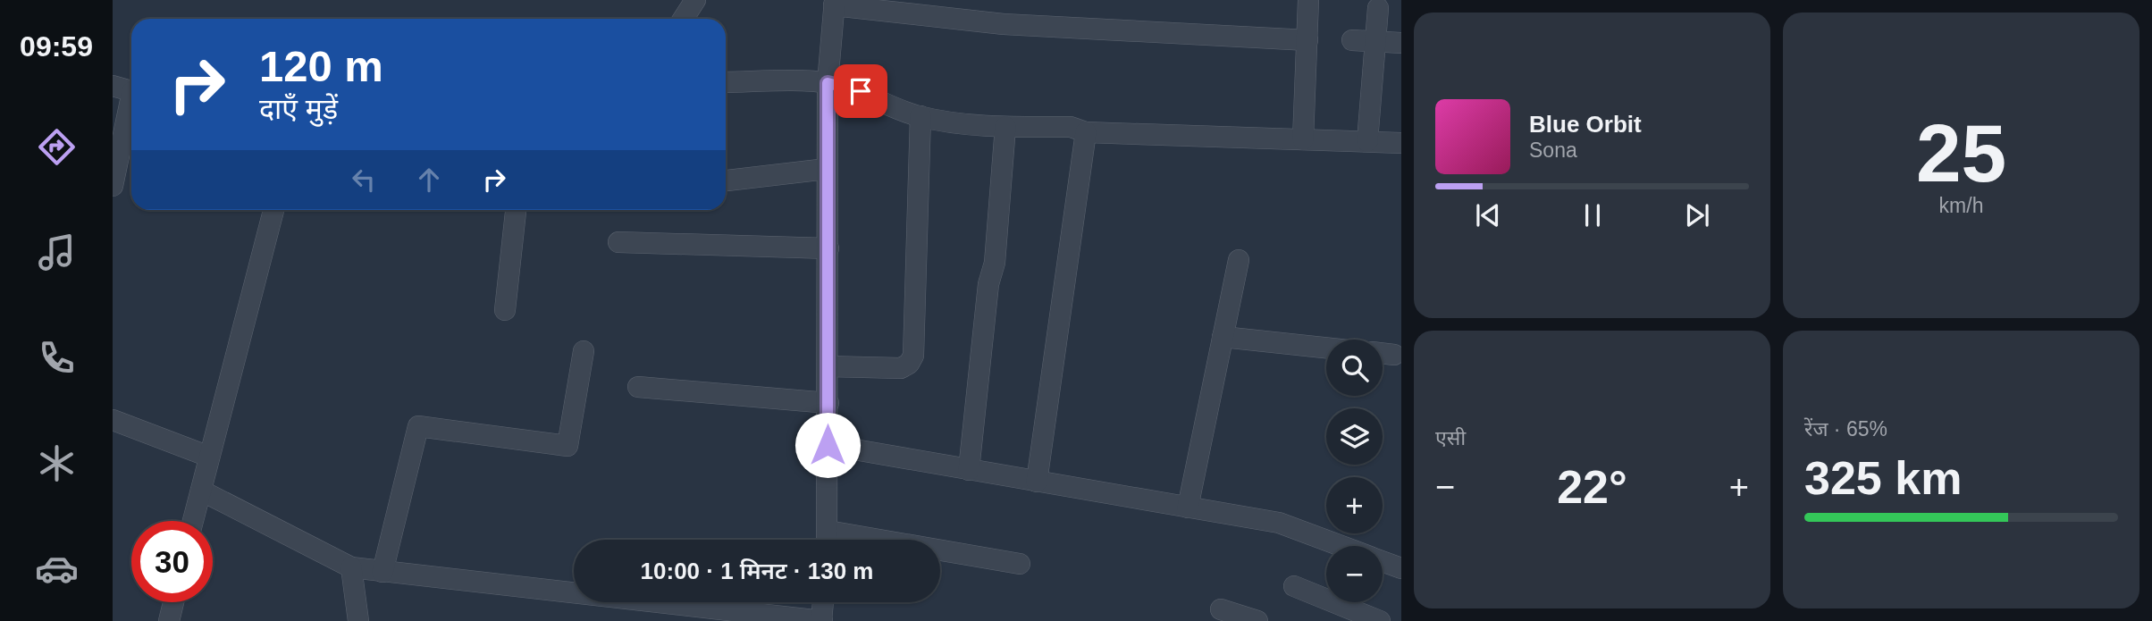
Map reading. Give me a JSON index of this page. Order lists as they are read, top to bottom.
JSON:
{
  "page": {
    "tabs": "09:59",
    "tile": [
      ["25", "km/h"],
      "एसी",
      ["रेंज · 65%", "325 km"]
    ],
    "turn": ["120 m", "दाएँ मुड़ें"],
    "song": ["Blue Orbit", "Sona"],
    "map_buttons": ["+", "−"],
    "heat": ["−", "22°", "+"],
    "limit": "30",
    "trip": "10:00 · 1 मिनट · 130 m"
  }
}
